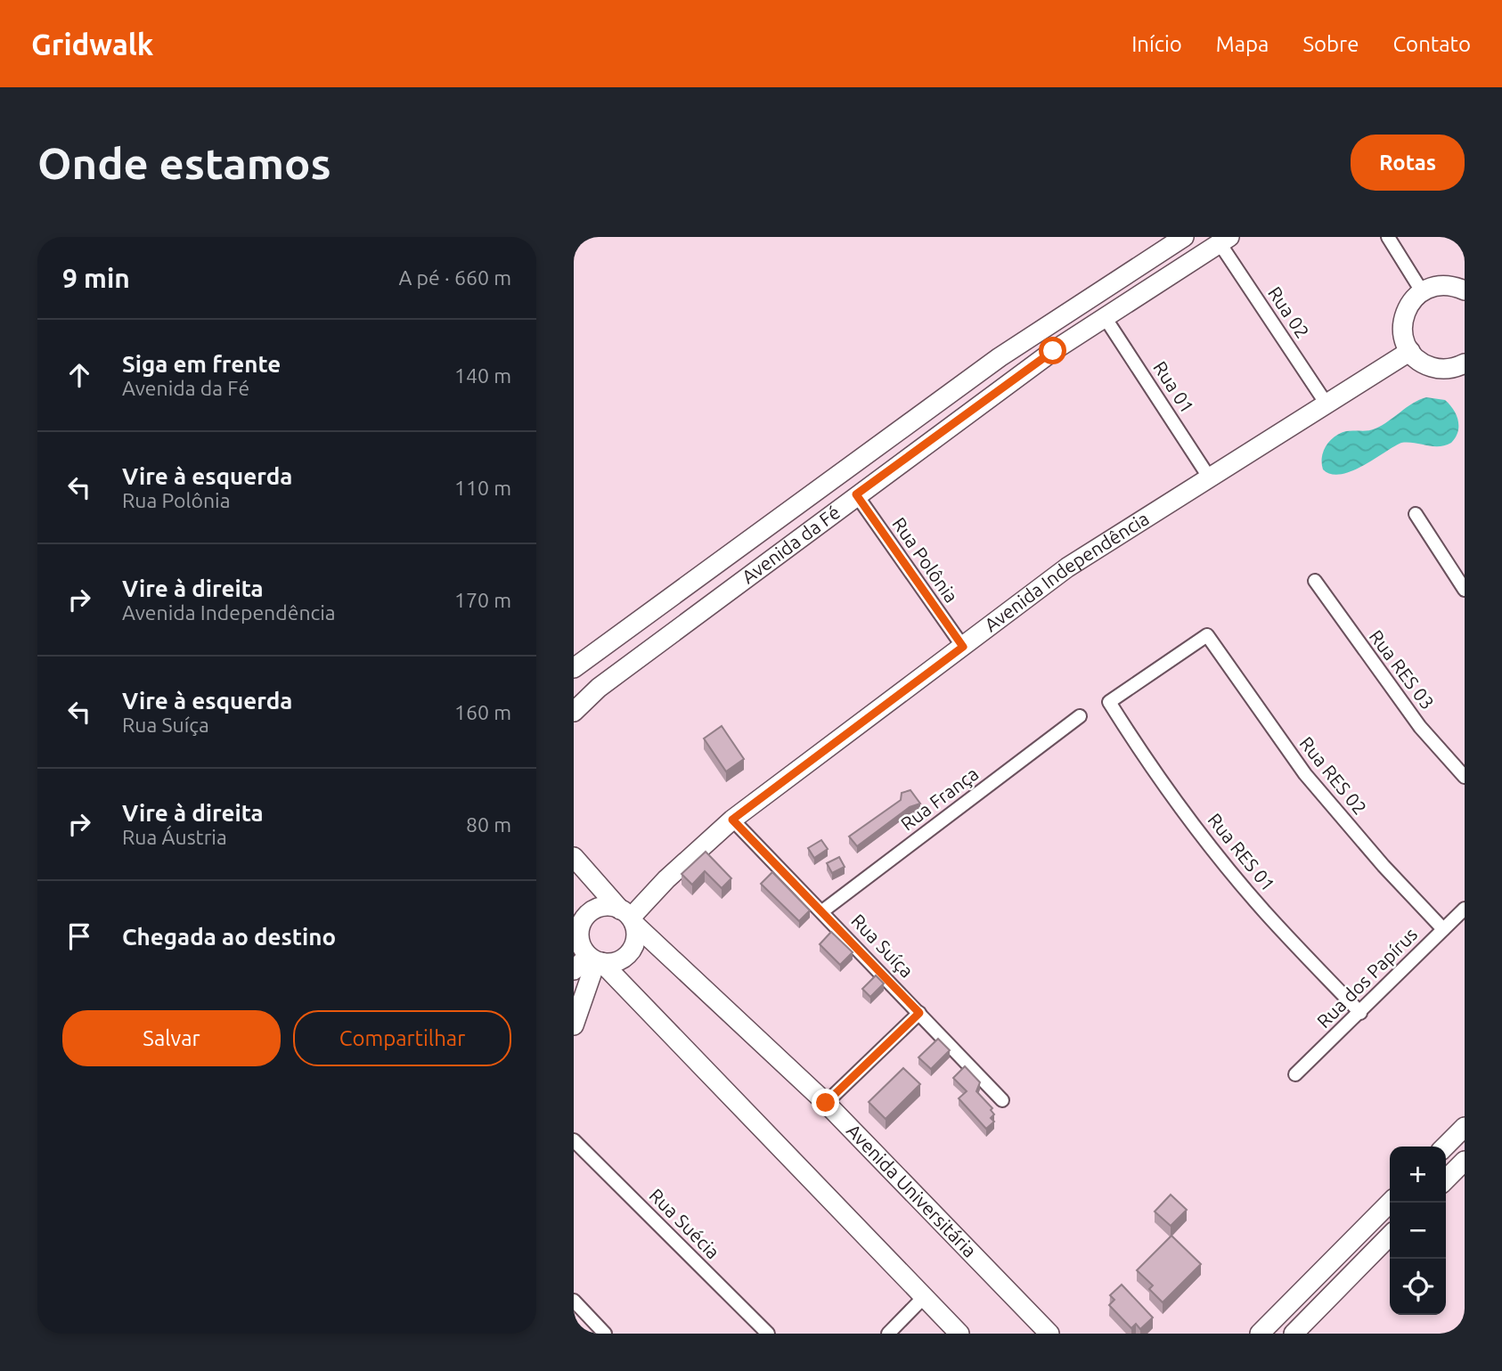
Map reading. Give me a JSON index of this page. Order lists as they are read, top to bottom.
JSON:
{
  "streets": {
    "main road": ["Avenida da Fé", "Avenida Independência", "Avenida Universitária"],
    "street": [
      "Rua 02",
      "Rua 01",
      "Rua Polônia",
      "Rua RES 03",
      "Rua RES 02",
      "Rua França",
      "Rua RES 01",
      "Rua Suíça",
      "Rua dos Papírus",
      "Rua Suécia"
    ]
  },
  "crossings": [
    ["Rua 02", "Avenida da Fé"],
    ["Rua 02", "Avenida Independência"],
    ["Rua 01", "Avenida da Fé"],
    ["Rua 01", "Avenida Independência"],
    ["Avenida da Fé", "Rua Polônia"],
    ["Rua Polônia", "Avenida Independência"],
    ["Avenida Independência", "Rua Suíça"],
    ["Avenida Independência", "Avenida Universitária"],
    ["Rua RES 02", "Rua RES 01"],
    ["Rua RES 02", "Rua dos Papírus"],
    ["Rua França", "Rua Suíça"],
    ["Rua RES 01", "Rua dos Papírus"]
  ],
  "page": {
    "header": "Gridwalk",
    "nav": [
      "Início",
      "Mapa",
      "Sobre",
      "Contato"
    ],
    "buttons": [
      "Rotas",
      ["Salvar", "Compartilhar"]
    ],
    "title": "Onde estamos",
    "heading": ["9 min", "A pé · 660 m"],
    "list": [
      ["Siga em frente", "Avenida da Fé", "140 m"],
      ["Vire à esquerda", "Rua Polônia", "110 m"],
      ["Vire à direita", "Avenida Independência", "170 m"],
      ["Vire à esquerda", "Rua Suíça", "160 m"],
      ["Vire à direita", "Rua Áustria", "80 m"],
      "Chegada ao destino"
    ],
    "map_buttons": ["+", "−"]
  }
}
